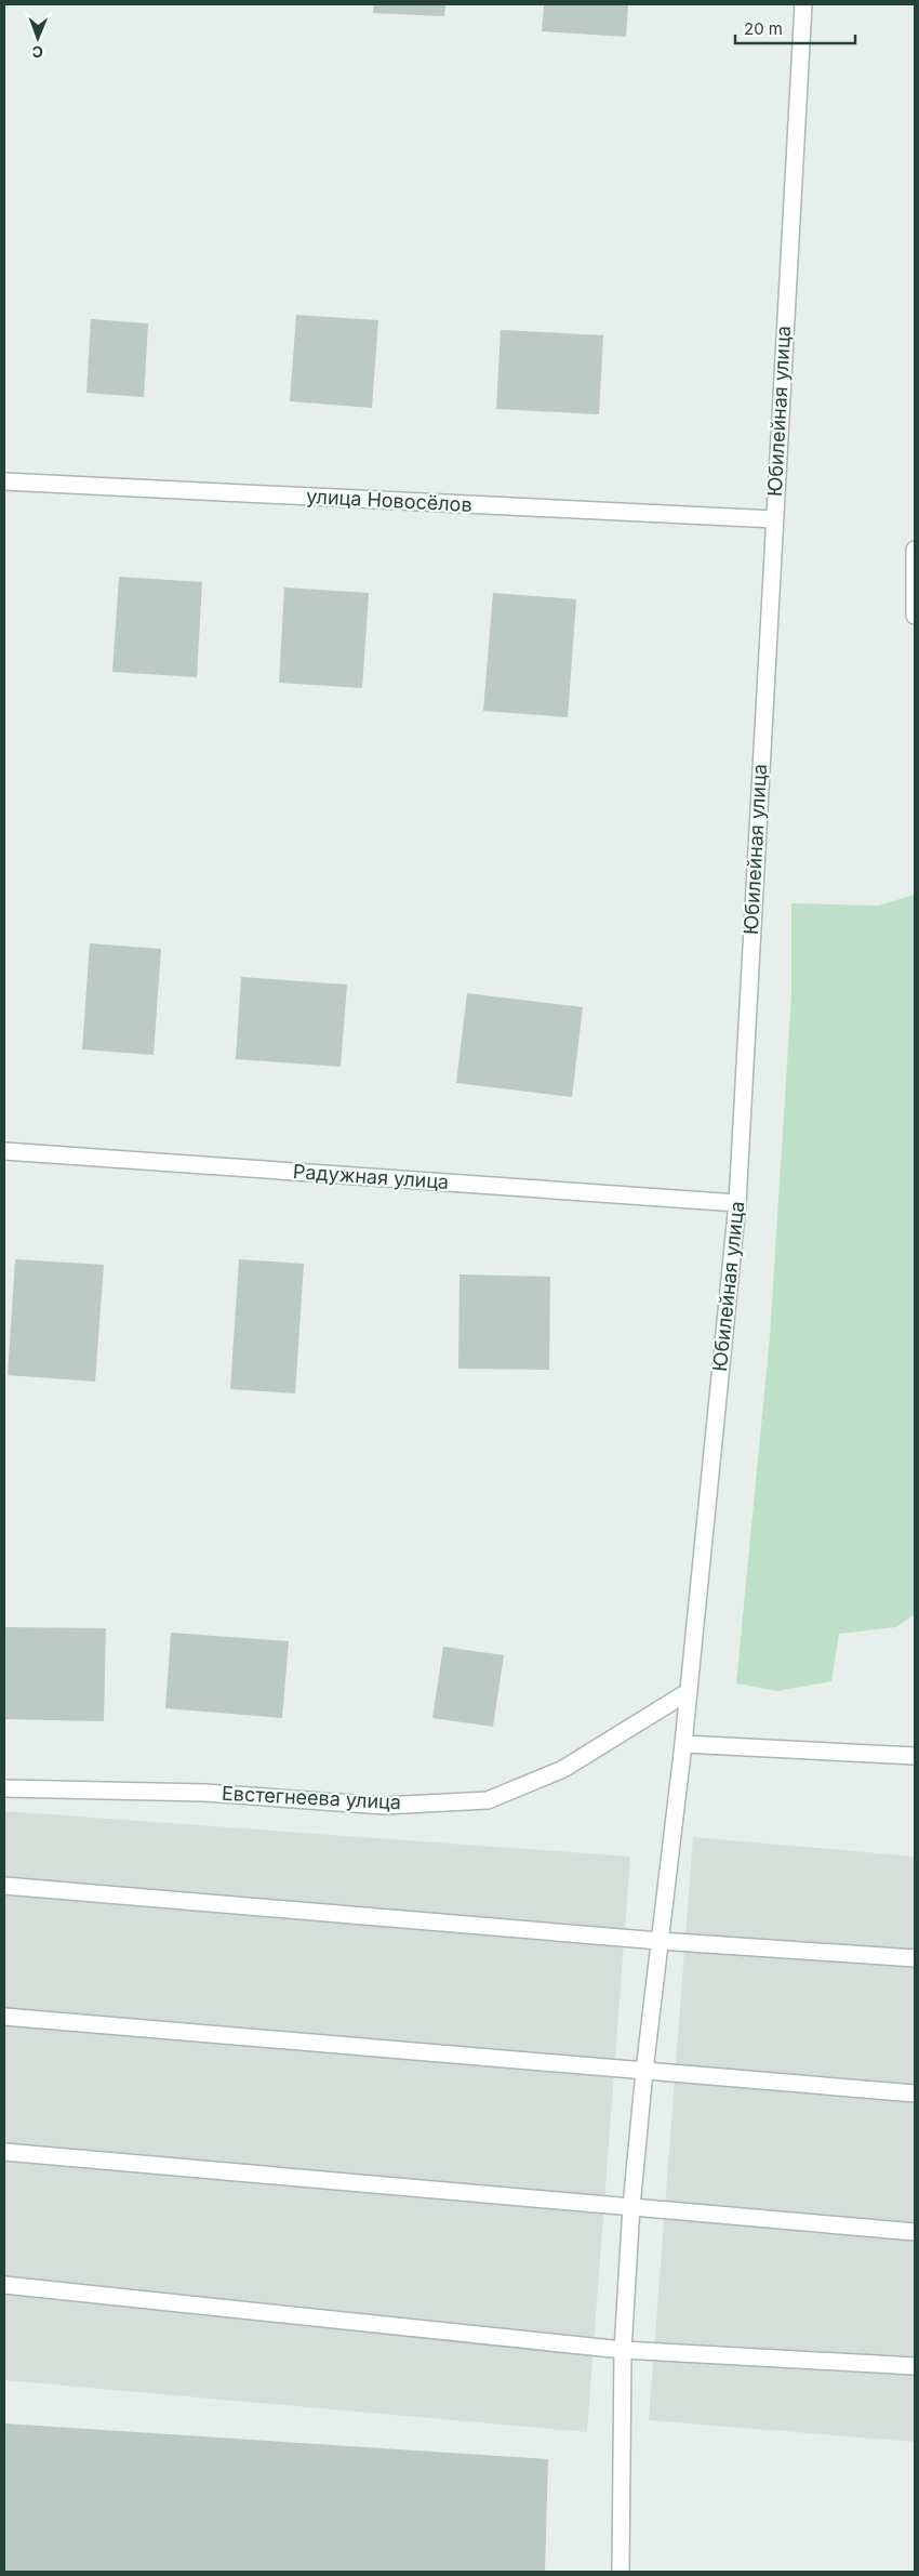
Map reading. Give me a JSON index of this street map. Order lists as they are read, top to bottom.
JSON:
{
  "streets": {
    "street": [
      "Юбилейная улица",
      "улица Новосёлов",
      "Радужная улица",
      "Евстегнеева улица"
    ]
  },
  "crossings": [
    ["Юбилейная улица", "улица Новосёлов"],
    ["Юбилейная улица", "Радужная улица"],
    ["Юбилейная улица", "Евстегнеева улица"]
  ],
  "scale_bar": "20 m",
  "north": "bottom"
}
